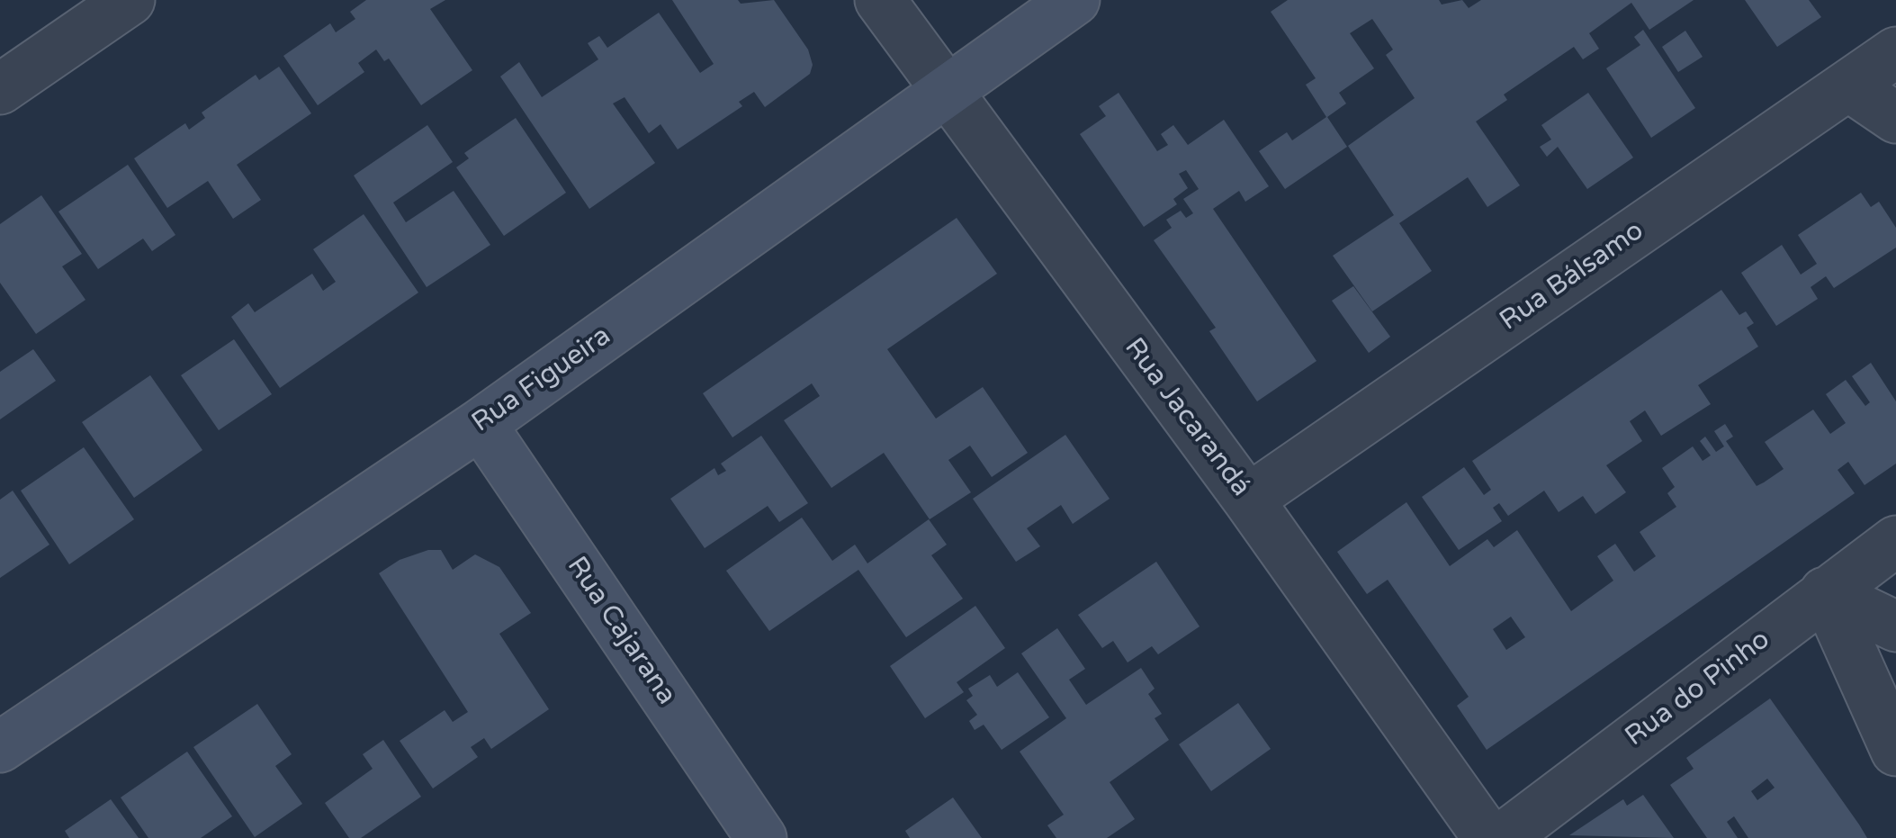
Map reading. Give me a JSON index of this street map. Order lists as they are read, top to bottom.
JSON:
{
  "streets": {
    "street": [
      "Rua Bálsamo",
      "Rua Figueira",
      "Rua Jacarandá",
      "Rua Cajarana",
      "Rua do Pinho"
    ]
  },
  "crossings": [
    ["Rua Bálsamo", "Rua Jacarandá"],
    ["Rua Figueira", "Rua Jacarandá"],
    ["Rua Figueira", "Rua Cajarana"]
  ]
}
